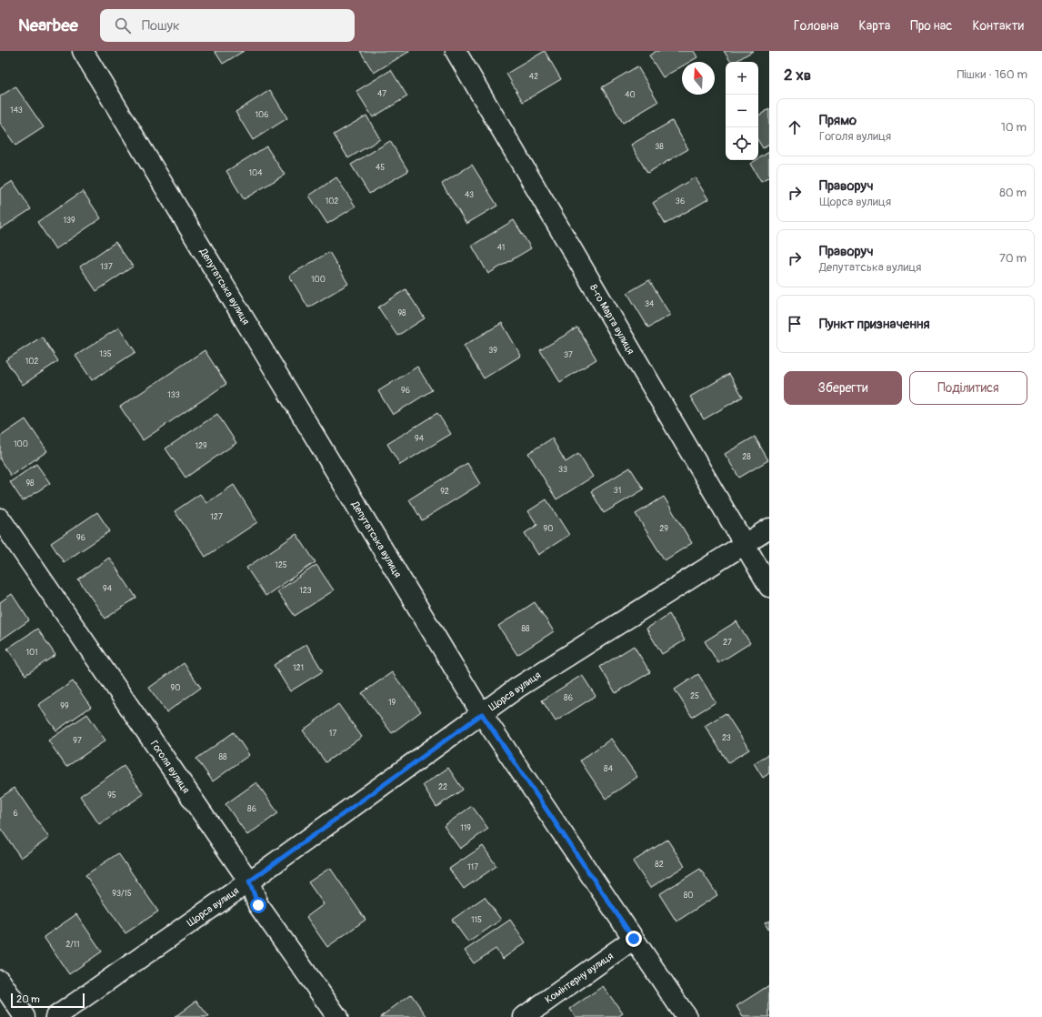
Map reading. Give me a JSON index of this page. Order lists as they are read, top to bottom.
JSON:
{
  "streets": {
    "street": [
      "Депутатська вулиця",
      "8-го Марта вулиця",
      "Щорса вулиця",
      "Гоголя вулиця",
      "Комінтерну вулиця"
    ]
  },
  "crossings": [
    ["Депутатська вулиця", "Щорса вулиця"],
    ["Депутатська вулиця", "Комінтерну вулиця"],
    ["8-го Марта вулиця", "Щорса вулиця"],
    ["Щорса вулиця", "Гоголя вулиця"]
  ],
  "house_numbers": [
    "42",
    "47",
    "40",
    "143",
    "106",
    "38",
    "45",
    "104",
    "43",
    "102",
    "36",
    "139",
    "41",
    "137",
    "100",
    "34",
    "98",
    "39",
    "135",
    "37",
    "102",
    "96",
    "133",
    "94",
    "100",
    "129",
    "28",
    "33",
    "98",
    "31",
    "92",
    "127",
    "90",
    "29",
    "96",
    "125",
    "94",
    "123",
    "88",
    "27",
    "101",
    "121",
    "90",
    "25",
    "86",
    "19",
    "99",
    "17",
    "23",
    "97",
    "88",
    "84",
    "22",
    "95",
    "86",
    "6",
    "119",
    "82",
    "117",
    "93/15",
    "80",
    "115",
    "2/11"
  ],
  "scale_bar": "20 m",
  "north": "top",
  "page": {
    "header": "Nearbee",
    "search": "Пошук",
    "nav": [
      "Головна",
      "Карта",
      "Про нас",
      "Контакти"
    ],
    "heading": ["2 хв", "Пішки · 160 m"],
    "map_buttons": ["+", "−"],
    "list": [
      ["Прямо", "Гоголя вулиця", "10 m"],
      ["Праворуч", "Щорса вулиця", "80 m"],
      ["Праворуч", "Депутатська вулиця", "70 m"],
      "Пункт призначення"
    ],
    "buttons": ["Зберегти", "Поділитися"],
    "scale": "20 m"
  }
}
